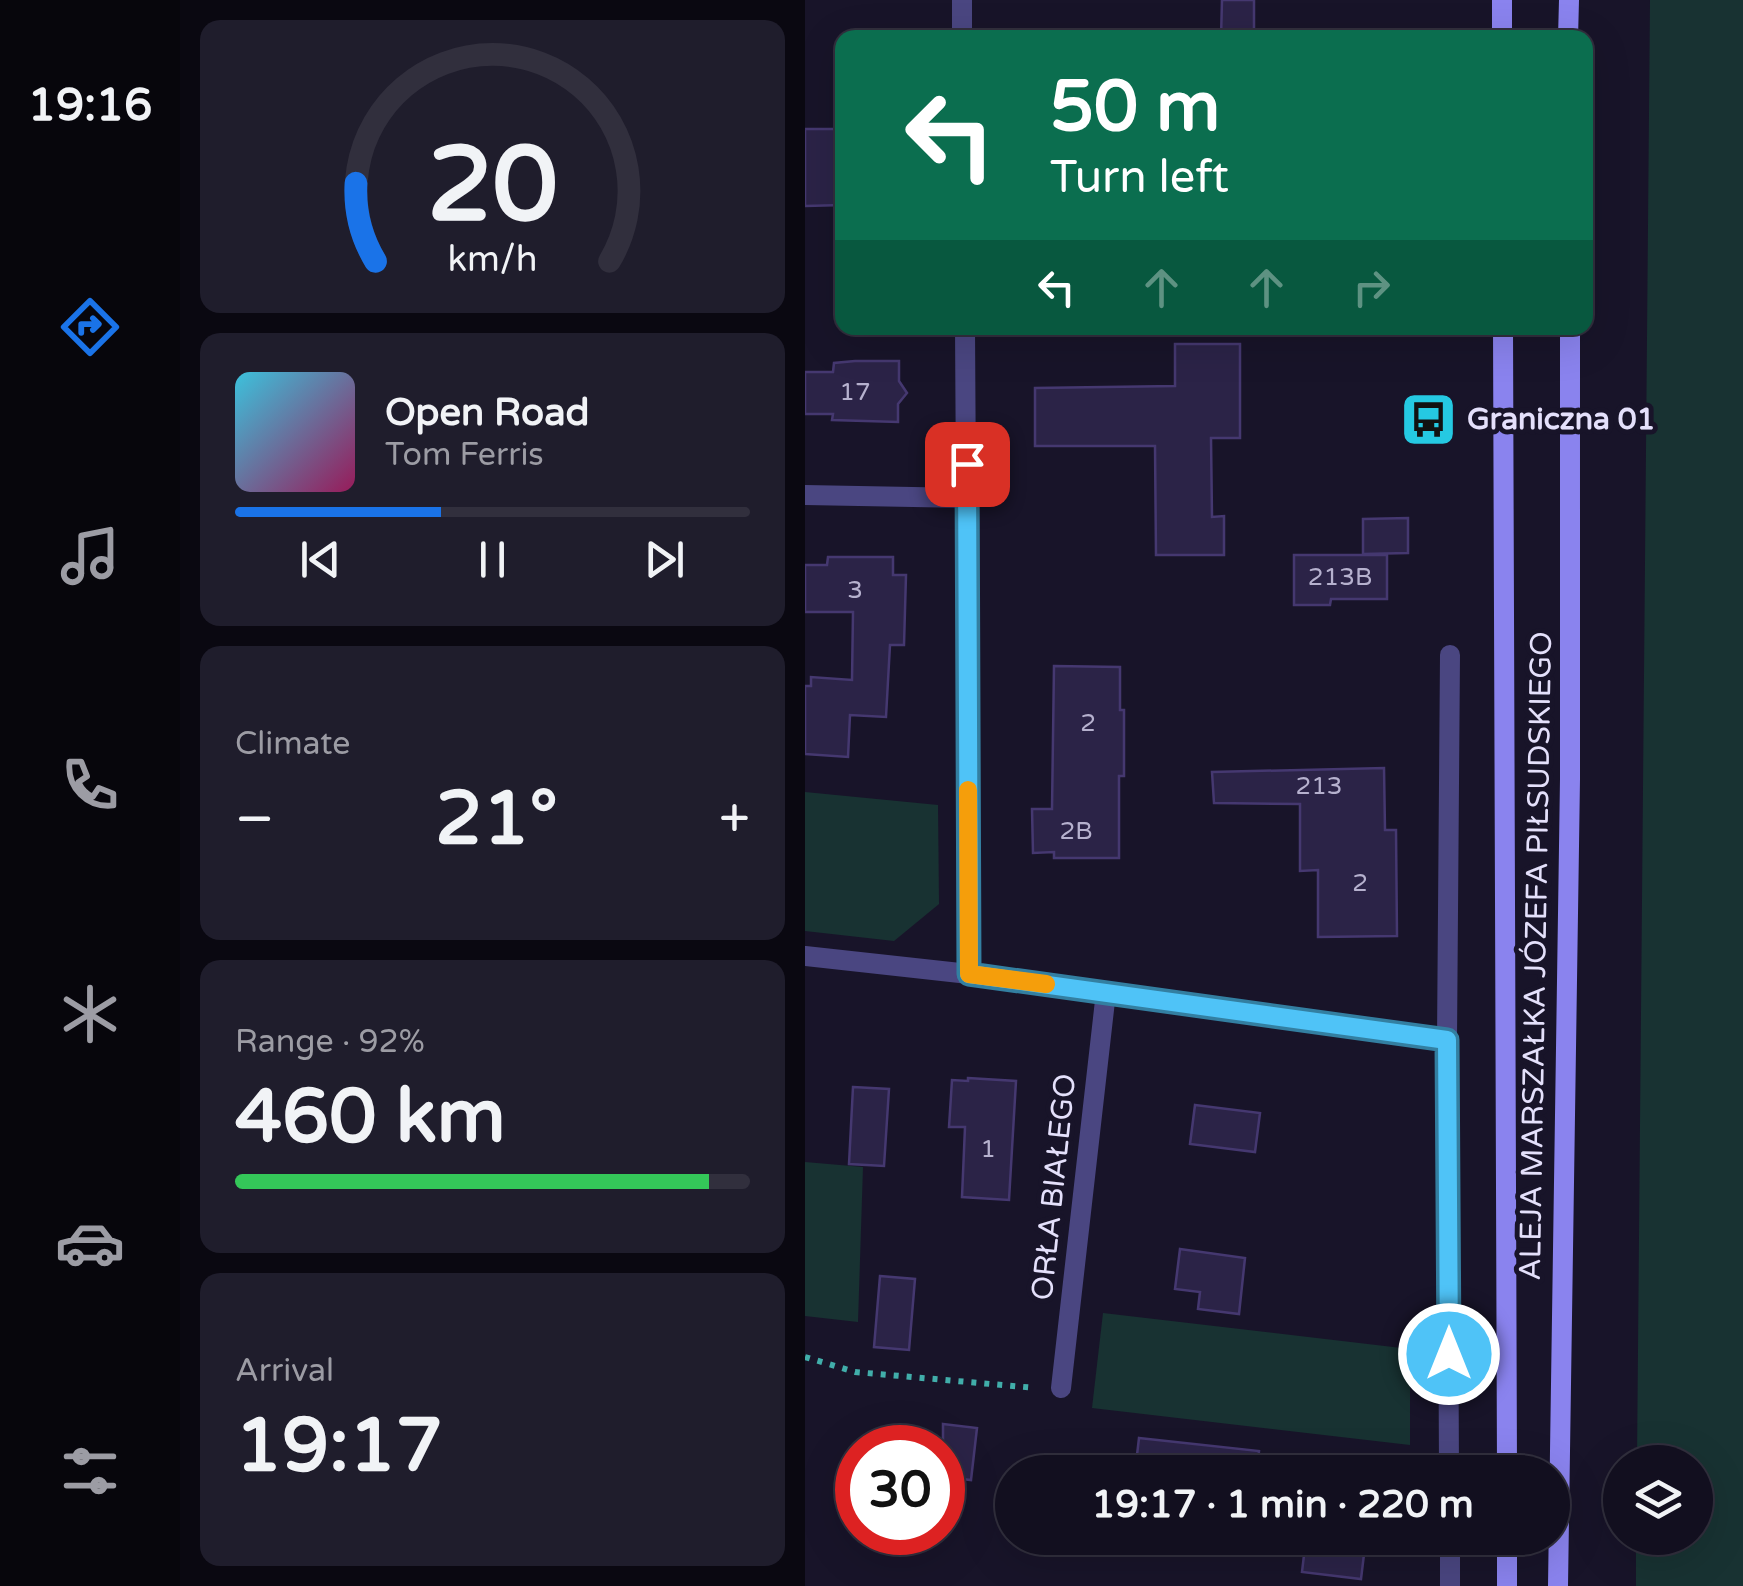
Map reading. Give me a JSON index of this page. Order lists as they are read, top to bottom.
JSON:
{
  "streets": {
    "main road": ["ALEJA MARSZAŁKA JÓZEFA PIŁSUDSKIEGO"],
    "street": ["ORŁA BIAŁEGO"]
  },
  "places": {
    "bus stop": ["Graniczna 01"]
  },
  "house_numbers": [
    "17",
    "213B",
    "3",
    "2",
    "213",
    "2B",
    "2",
    "1"
  ],
  "page": {
    "tabs": "19:16",
    "turn": ["50 m", "Turn left"],
    "song": ["Open Road", "Tom Ferris"],
    "tile": [
      "Climate",
      ["Range · 92%", "460 km"],
      ["Arrival", "19:17"]
    ],
    "heat": ["−", "21°", "+"],
    "limit": "30",
    "trip": "19:17 · 1 min · 220 m",
    "gauge": ["20", "km/h"]
  }
}
